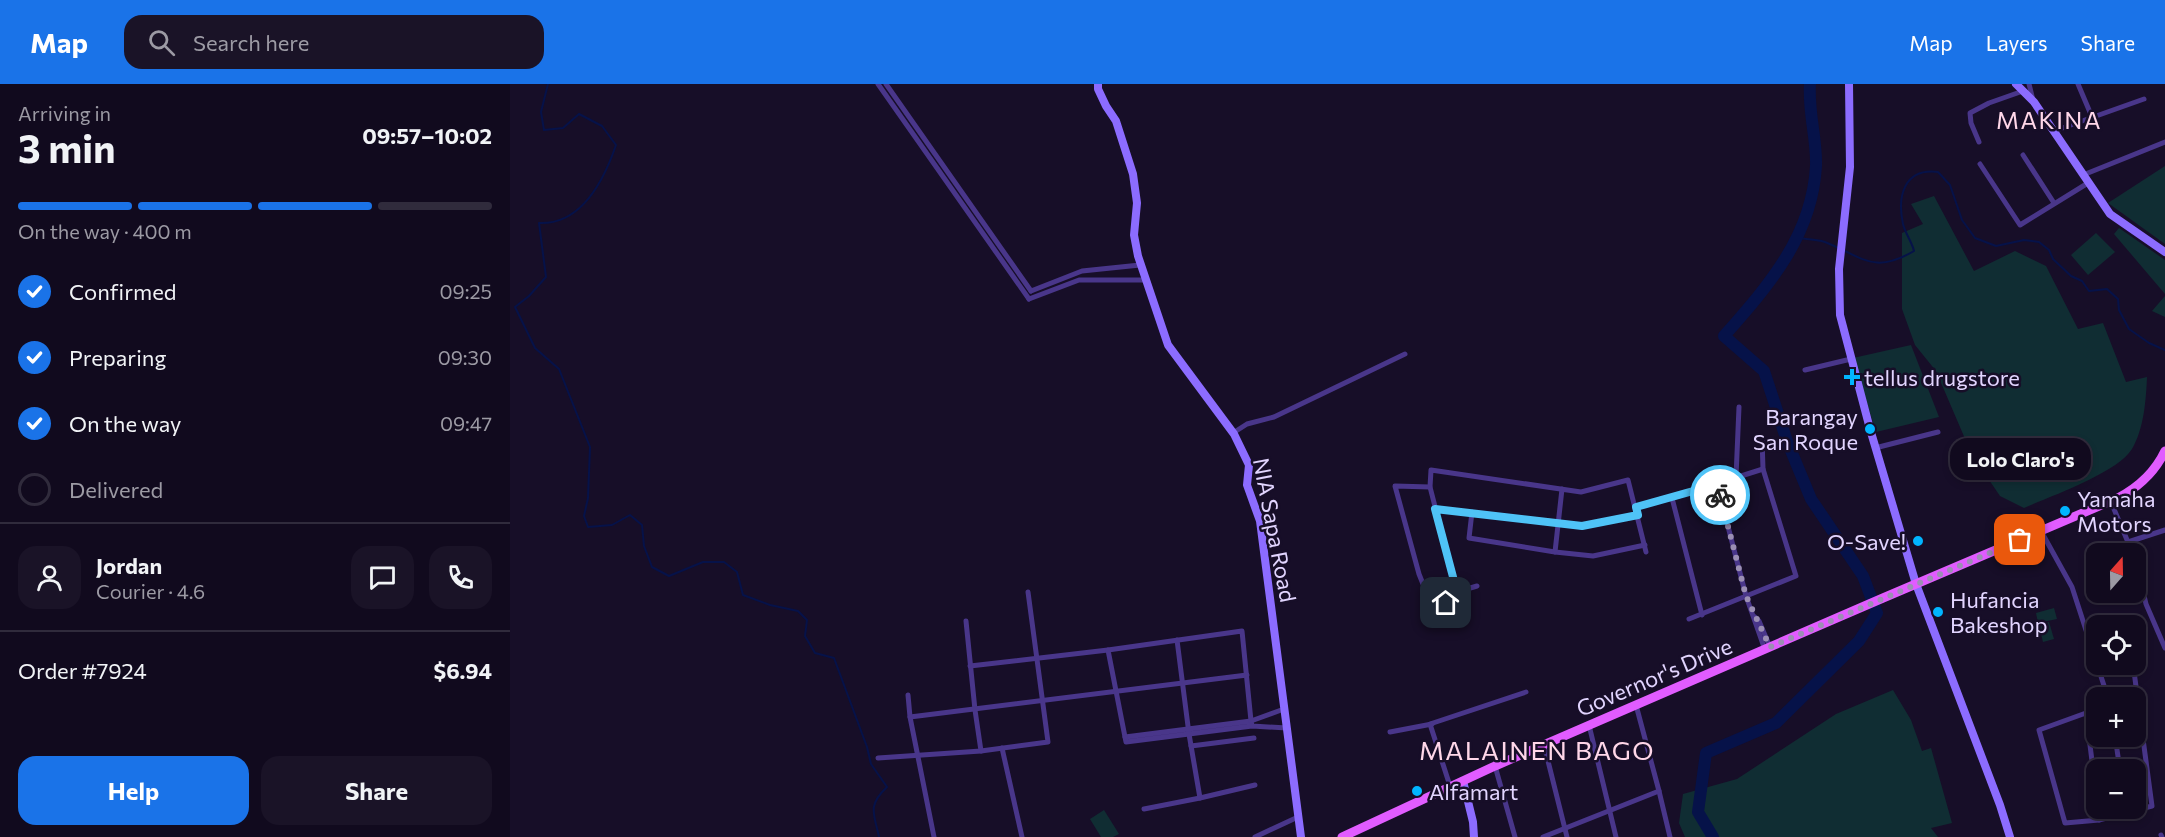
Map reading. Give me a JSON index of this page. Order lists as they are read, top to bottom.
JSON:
{
  "streets": {
    "main road": ["Governor's Drive"],
    "street": ["NIA Sapa Road"]
  },
  "districts": ["MAKINA", "MALAINEN BAGO"],
  "places": {
    "health": ["tellus drugstore"],
    "other": [
      "Barangay San Roque",
      "Yamaha Motors",
      "Lolo Claro's",
      "O-Save!",
      "Hufancia Bakeshop",
      "Alfamart"
    ]
  },
  "north": "top",
  "page": {
    "header": "Map",
    "search": "Search here",
    "nav": ["Map", "Layers", "Share"],
    "heading": ["3 min", "Arriving in", "09:57–10:02"],
    "panel": [
      "Jordan",
      "Courier · 4.6",
      "Order #7924",
      "$6.94"
    ],
    "bar": "On the way · 400 m",
    "list": [
      ["Confirmed", "09:25"],
      ["Preparing", "09:30"],
      ["On the way", "09:47"],
      "Delivered"
    ],
    "bubble": "Lolo Claro's",
    "map_buttons": ["+", "−"],
    "buttons": ["Help", "Share"]
  }
}
